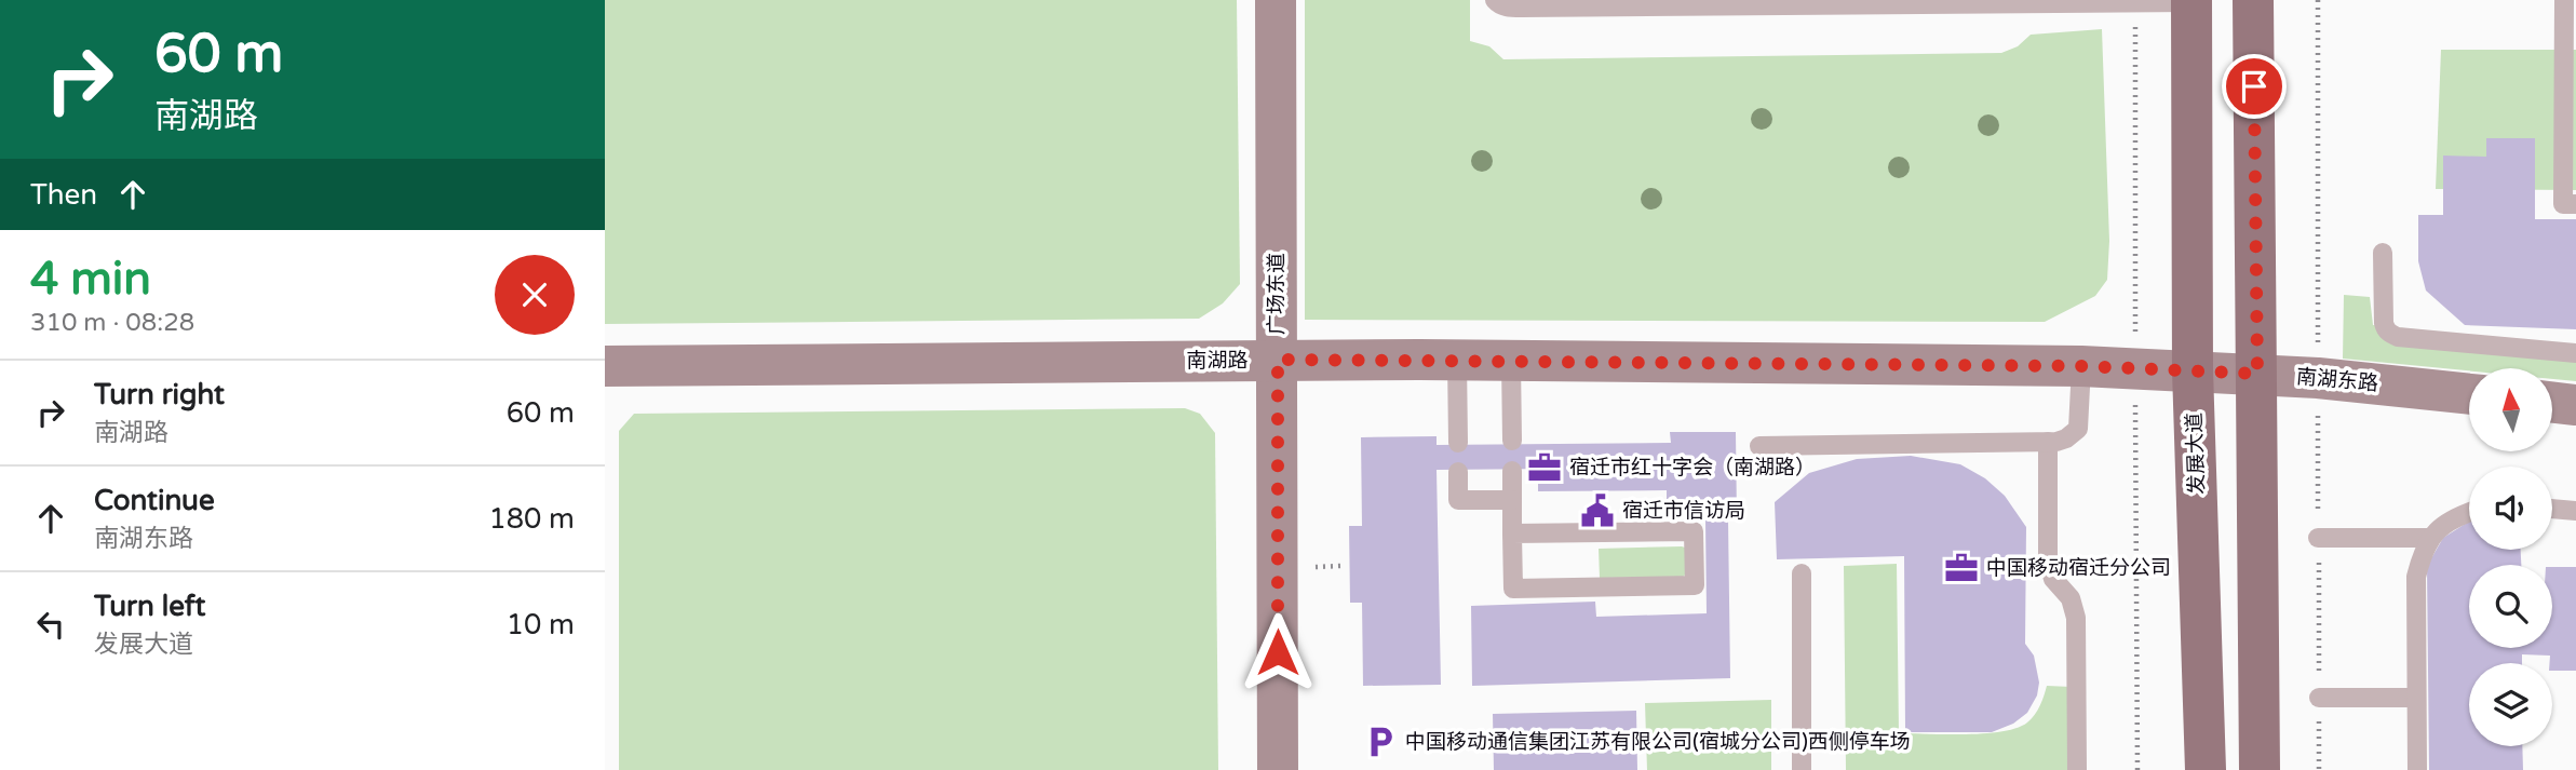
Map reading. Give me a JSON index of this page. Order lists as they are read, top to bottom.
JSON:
{
  "streets": {
    "main road": ["发展大道"],
    "street": ["广场东道", "南湖路", "南湖东路"]
  },
  "crossings": [
    ["广场东道", "南湖路"],
    ["南湖路", "南湖东路"],
    ["南湖路", "发展大道"],
    ["南湖东路", "发展大道"]
  ],
  "places": {
    "office": ["宿迁市红十字会（南湖路）", "中国移动宿迁分公司"],
    "public building": ["宿迁市信访局"],
    "parking": ["中国移动通信集团江苏有限公司(宿城分公司)西侧停车场"]
  },
  "north": "top",
  "page": {
    "turn": ["60 m", "南湖路"],
    "then": "Then",
    "heading": ["4 min", "310 m · 08:28"],
    "list": [
      {
        "name": "Turn right",
        "note": "南湖路",
        "value": "60 m"
      },
      {
        "name": "Continue",
        "note": "南湖东路",
        "value": "180 m"
      },
      {
        "name": "Turn left",
        "note": "发展大道",
        "value": "10 m"
      }
    ]
  }
}
